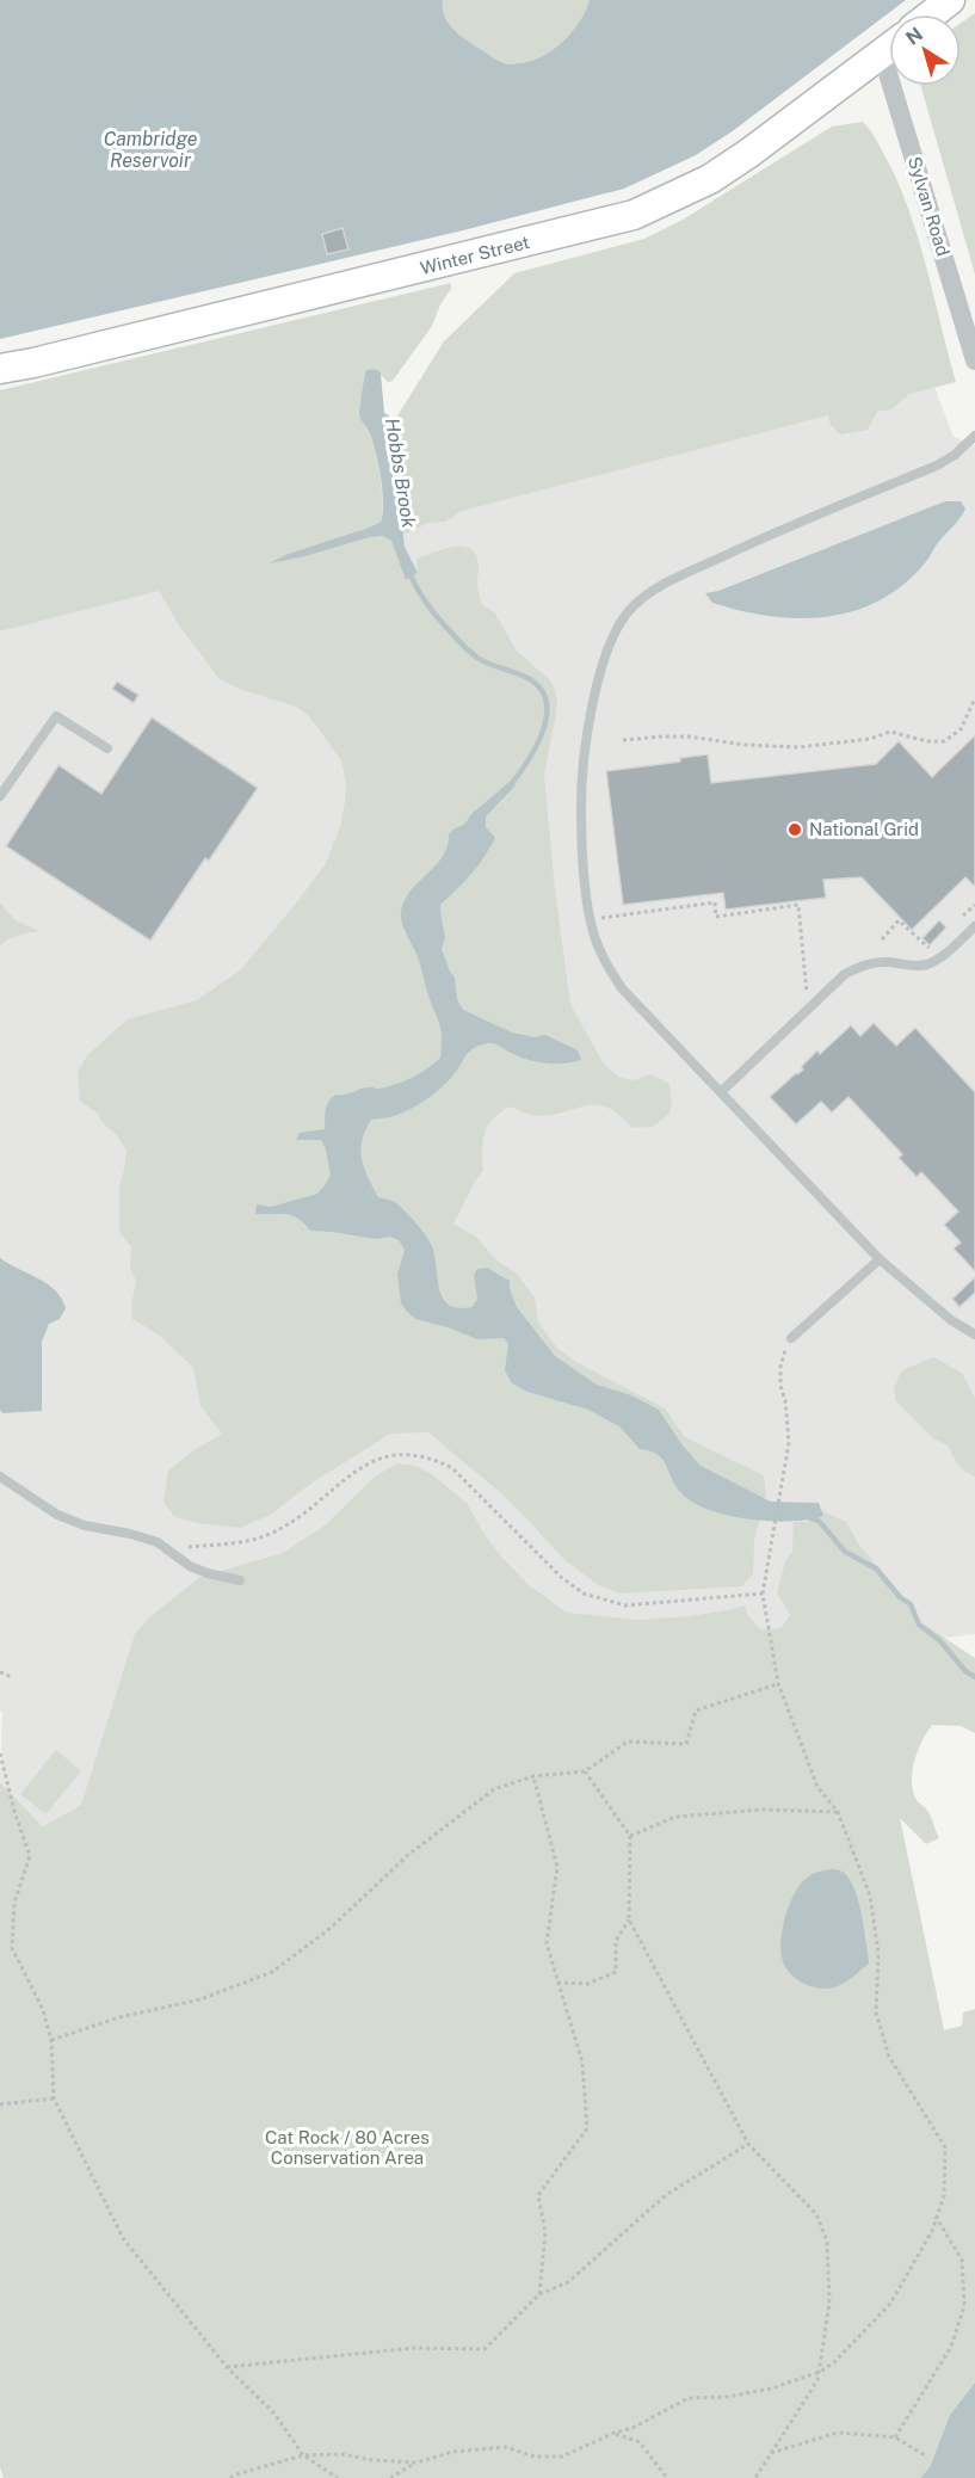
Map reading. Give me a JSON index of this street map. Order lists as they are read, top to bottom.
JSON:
{
  "streets": {
    "street": ["Sylvan Road", "Winter Street"]
  },
  "water": ["Cambridge Reservoir", "Hobbs Brook"],
  "parks": ["Cat Rock / 80 Acres Conservation Area"],
  "places": ["National Grid"],
  "north": "top left"
}
